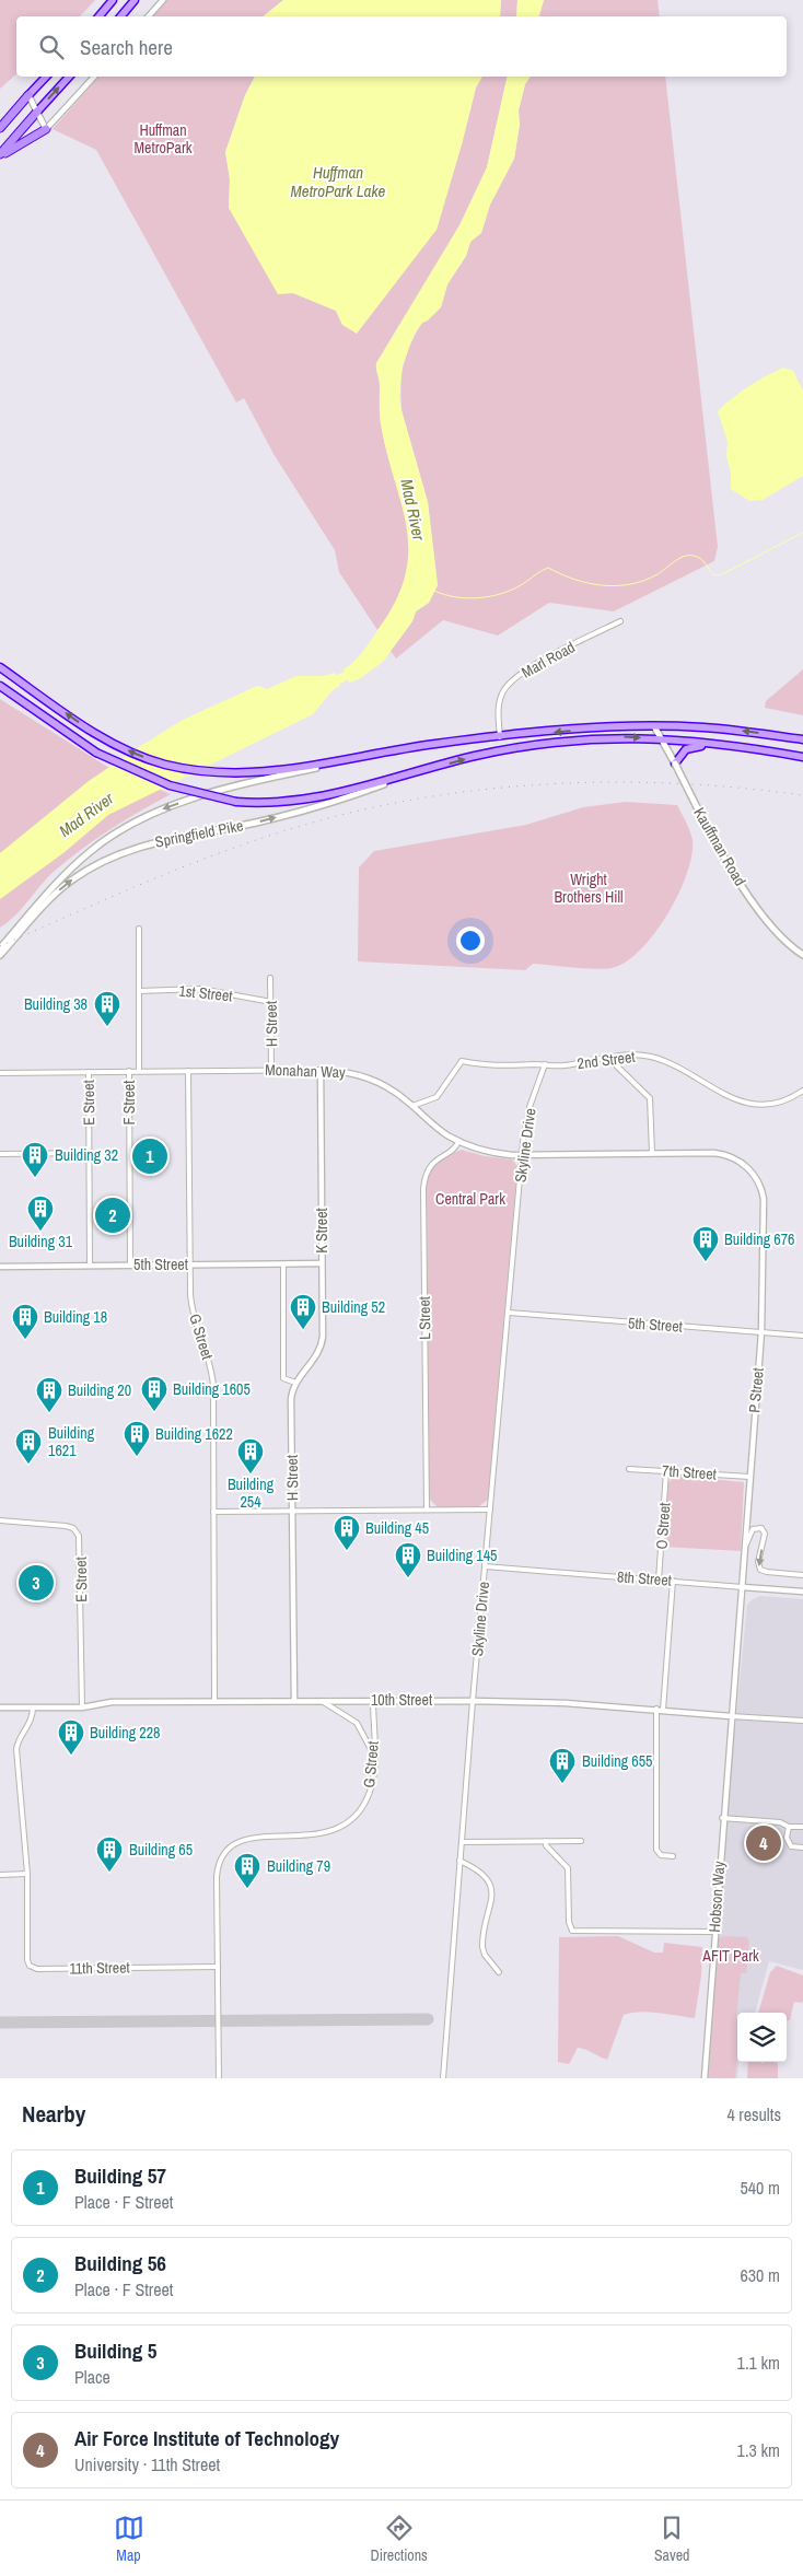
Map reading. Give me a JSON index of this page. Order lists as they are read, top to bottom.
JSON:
{
  "streets": {
    "main road": ["Springfield Pike", "Kauffman Road"],
    "street": [
      "Marl Road",
      "1st Street",
      "H Street",
      "2nd Street",
      "Monahan Way",
      "E Street",
      "F Street",
      "Skyline Drive",
      "K Street",
      "5th Street",
      "L Street",
      "G Street",
      "P Street",
      "7th Street",
      "O Street",
      "8th Street",
      "10th Street",
      "Hobson Way",
      "11th Street"
    ]
  },
  "crossings": [
    ["1st Street", "H Street"],
    ["1st Street", "F Street"],
    ["H Street", "Monahan Way"],
    ["H Street", "K Street"],
    ["H Street", "10th Street"],
    ["2nd Street", "Monahan Way"],
    ["2nd Street", "Skyline Drive"],
    ["Monahan Way", "E Street"],
    ["Monahan Way", "F Street"],
    ["Monahan Way", "Skyline Drive"],
    ["Monahan Way", "K Street"],
    ["Monahan Way", "L Street"],
    ["Monahan Way", "G Street"],
    ["Monahan Way", "P Street"],
    ["E Street", "5th Street"],
    ["E Street", "10th Street"],
    ["F Street", "5th Street"],
    ["Skyline Drive", "5th Street"],
    ["Skyline Drive", "8th Street"],
    ["Skyline Drive", "10th Street"],
    ["K Street", "5th Street"],
    ["5th Street", "G Street"],
    ["5th Street", "P Street"],
    ["G Street", "10th Street"],
    ["G Street", "11th Street"],
    ["P Street", "7th Street"],
    ["P Street", "8th Street"],
    ["P Street", "10th Street"],
    ["P Street", "Hobson Way"],
    ["7th Street", "O Street"],
    ["O Street", "8th Street"],
    ["10th Street", "Hobson Way"],
    ["10th Street", "11th Street"]
  ],
  "water": ["Huffman MetroPark Lake", "Mad River"],
  "parks": [
    "Huffman MetroPark",
    "Wright Brothers Hill",
    "Central Park",
    "AFIT Park"
  ],
  "places": {
    "building": [
      "Building 38",
      "Building 32",
      "Building 31",
      "Building 676",
      "Building 52",
      "Building 18",
      "Building 1605",
      "Building 20",
      "Building 1622",
      "Building 1621",
      "Building 254",
      "Building 45",
      "Building 145",
      "Building 228",
      "Building 655",
      "Building 65",
      "Building 79"
    ]
  },
  "page": {
    "search": "Search here",
    "pins": [
      "1",
      "2",
      "3",
      "4"
    ],
    "heading": ["Nearby", "4 results"],
    "list": [
      {
        "mark": "1",
        "name": "Building 57",
        "note": "Place · F Street",
        "value": "540 m"
      },
      {
        "mark": "2",
        "name": "Building 56",
        "note": "Place · F Street",
        "value": "630 m"
      },
      {
        "mark": "3",
        "name": "Building 5",
        "note": "Place",
        "value": "1.1 km"
      },
      {
        "mark": "4",
        "name": "Air Force Institute of Technology",
        "note": "University · 11th Street",
        "value": "1.3 km"
      }
    ],
    "nav": ["Map", "Directions", "Saved"]
  }
}
